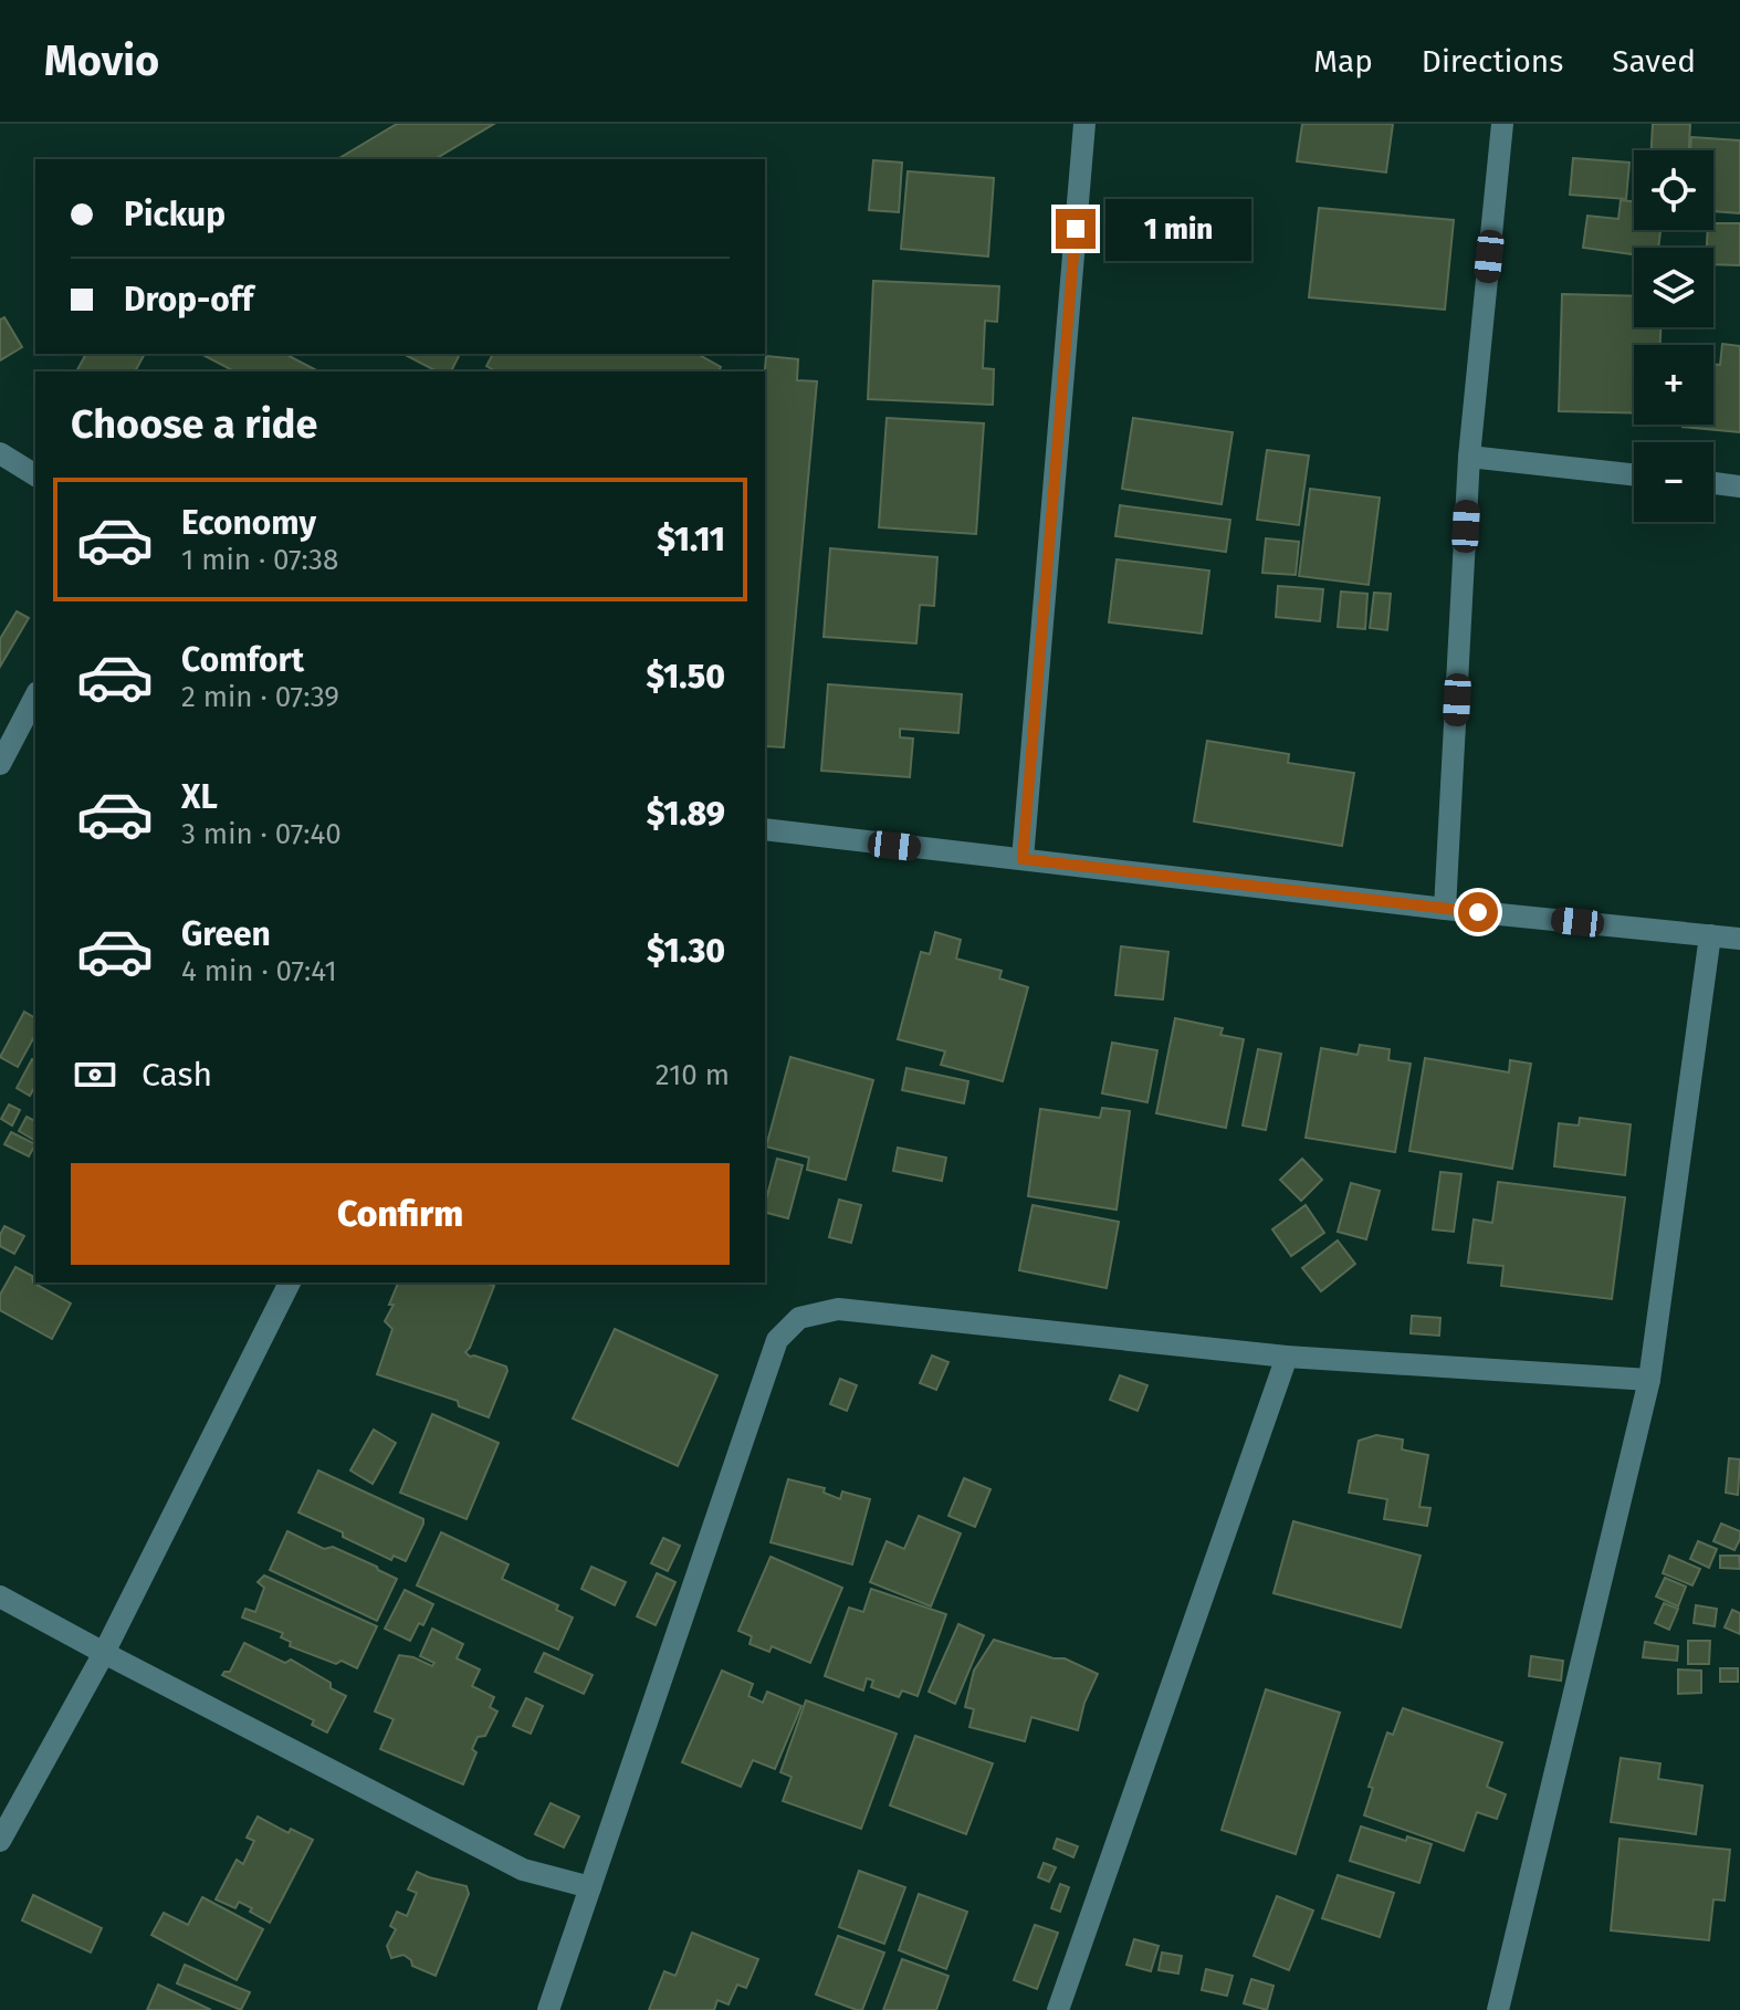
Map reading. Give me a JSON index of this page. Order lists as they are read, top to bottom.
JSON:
{
  "page": {
    "header": "Movio",
    "nav": ["Map", "Directions", "Saved"],
    "map_buttons": ["+", "−"],
    "banner": ["Pickup", "Drop-off"],
    "bubble": "1 min",
    "heading": "Choose a ride",
    "list": [
      {
        "name": "Economy",
        "note": "1 min · 07:38",
        "value": "$1.11"
      },
      {
        "name": "Comfort",
        "note": "2 min · 07:39",
        "value": "$1.50"
      },
      {
        "name": "XL",
        "note": "3 min · 07:40",
        "value": "$1.89"
      },
      {
        "name": "Green",
        "note": "4 min · 07:41",
        "value": "$1.30"
      }
    ],
    "pay": ["Cash", "210 m"],
    "buttons": "Confirm"
  }
}
